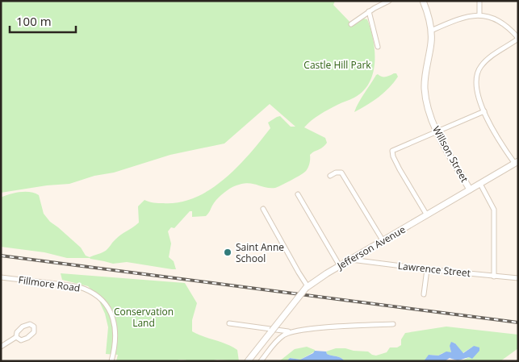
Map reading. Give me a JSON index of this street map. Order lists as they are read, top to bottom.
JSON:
{
  "streets": {
    "main road": ["Willson Street", "Jefferson Avenue"],
    "street": ["Lawrence Street", "Fillmore Road"]
  },
  "crossings": [
    ["Willson Street", "Jefferson Avenue"],
    ["Jefferson Avenue", "Lawrence Street"]
  ],
  "parks": ["Castle Hill Park", "Conservation Land"],
  "places": ["Saint Anne School"],
  "scale_bar": "100 m"
}
